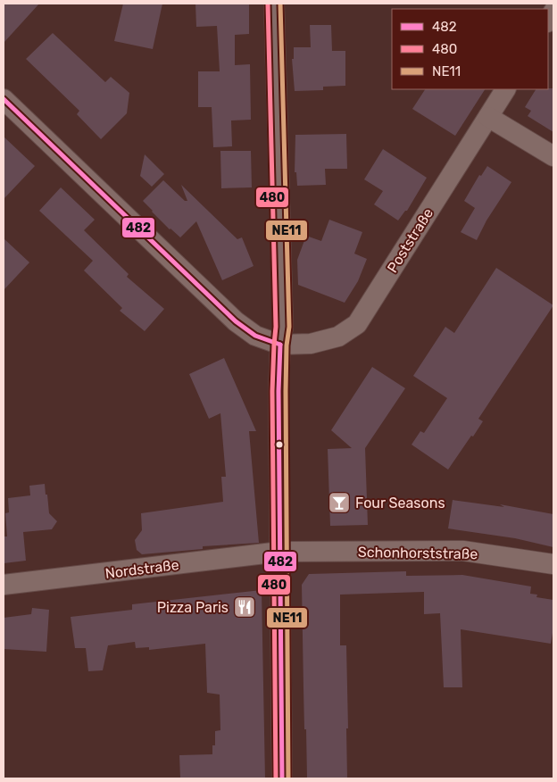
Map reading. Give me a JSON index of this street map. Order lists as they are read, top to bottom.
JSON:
{
  "streets": {
    "street": ["Poststraße", "Schonhorststraße", "Nordstraße"]
  },
  "crossings": [
    ["Schonhorststraße", "Nordstraße"]
  ],
  "places": {
    "bar": ["Four Seasons"],
    "restaurant": ["Pizza Paris"]
  },
  "lines": ["transit line 480", "transit line NE11", "transit line 482"],
  "legend": ["482", "480", "NE11"]
}
